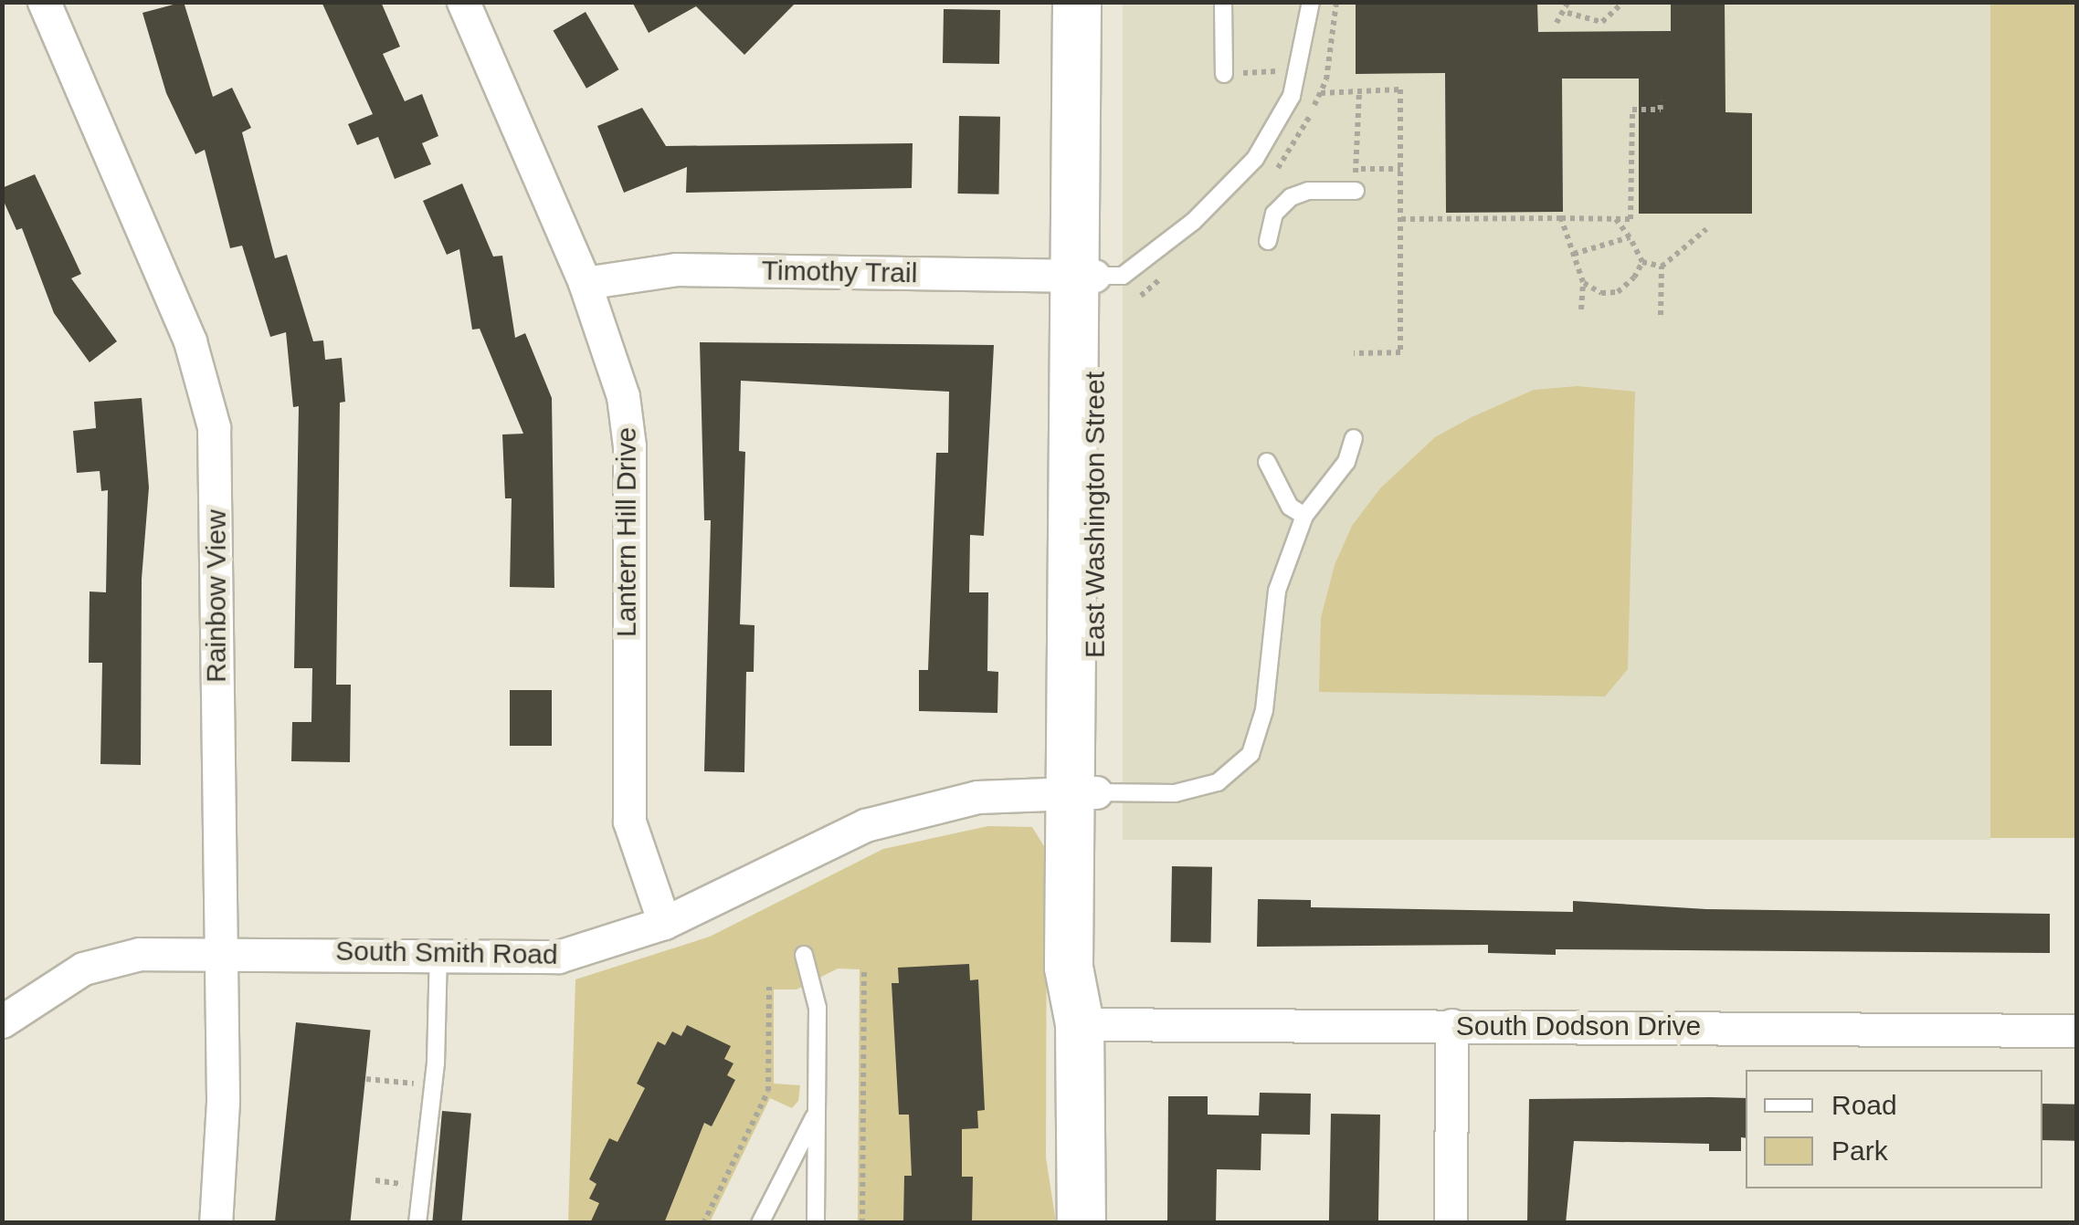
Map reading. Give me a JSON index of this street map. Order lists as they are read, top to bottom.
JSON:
{
  "streets": {
    "main road": ["East Washington Street"],
    "street": [
      "Timothy Trail",
      "Lantern Hill Drive",
      "Rainbow View",
      "South Smith Road",
      "South Dodson Drive"
    ]
  },
  "crossings": [
    ["Timothy Trail", "East Washington Street"],
    ["Timothy Trail", "Lantern Hill Drive"],
    ["East Washington Street", "South Smith Road"],
    ["East Washington Street", "South Dodson Drive"],
    ["Lantern Hill Drive", "South Smith Road"],
    ["Rainbow View", "South Smith Road"]
  ],
  "legend": ["Road", "Park"]
}
